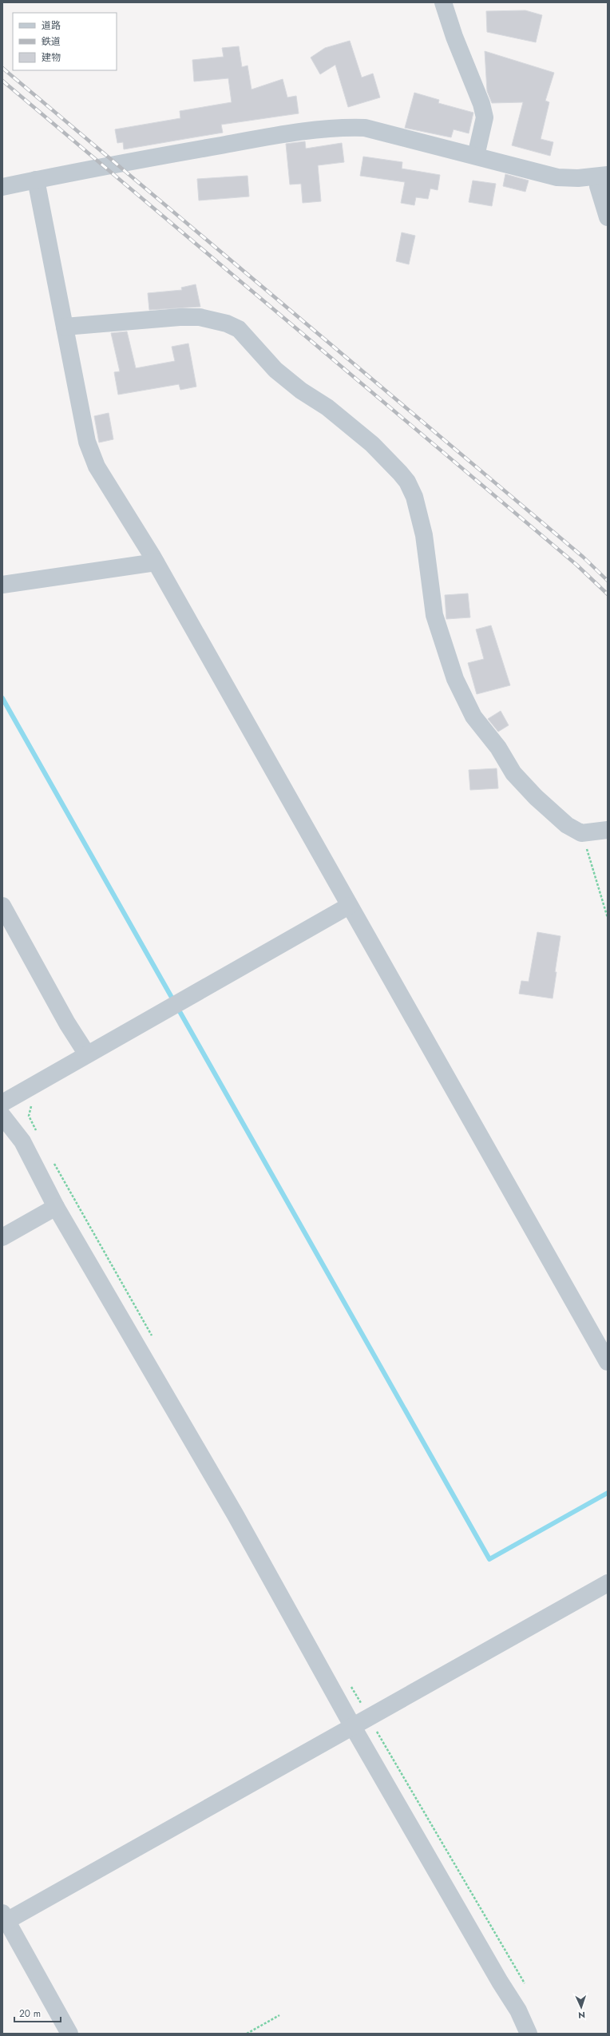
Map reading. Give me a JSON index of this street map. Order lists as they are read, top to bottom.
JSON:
{
  "legend": ["道路", "鉄道", "建物"],
  "scale_bar": "20 m",
  "north": "bottom"
}
